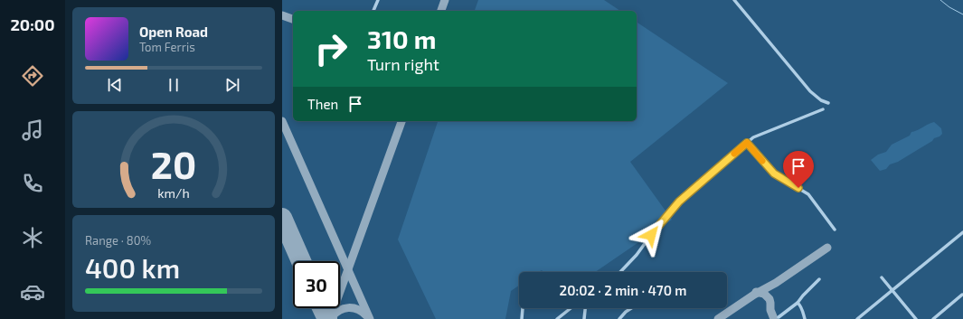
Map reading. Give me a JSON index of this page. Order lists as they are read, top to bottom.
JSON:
{
  "page": {
    "tabs": "20:00",
    "turn": ["310 m", "Turn right"],
    "song": ["Open Road", "Tom Ferris"],
    "then": "Then",
    "tile": ["Range · 80%", "400 km"],
    "limit": "30",
    "trip": "20:02 · 2 min · 470 m",
    "gauge": ["20", "km/h"]
  }
}
